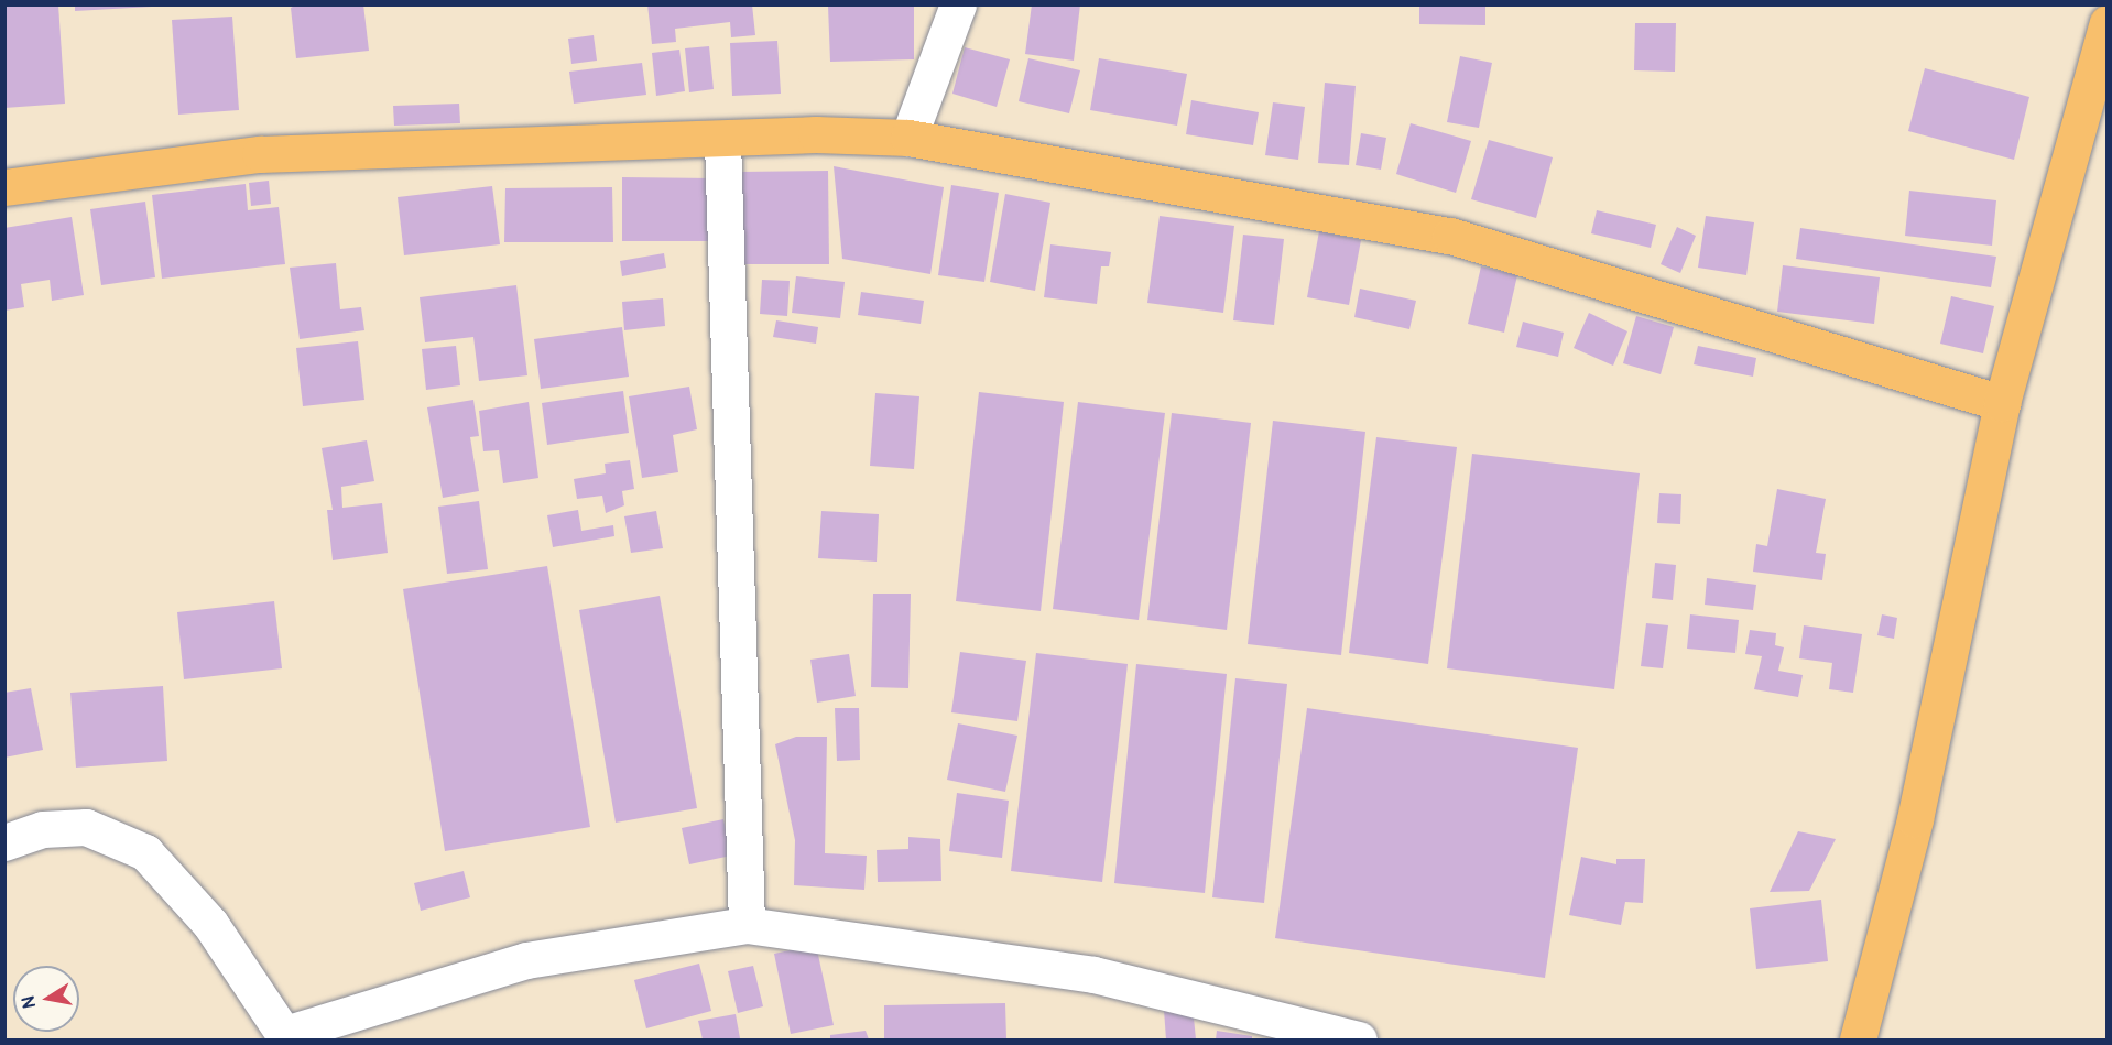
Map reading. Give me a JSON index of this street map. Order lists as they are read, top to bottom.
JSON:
{
  "north": "left"
}
